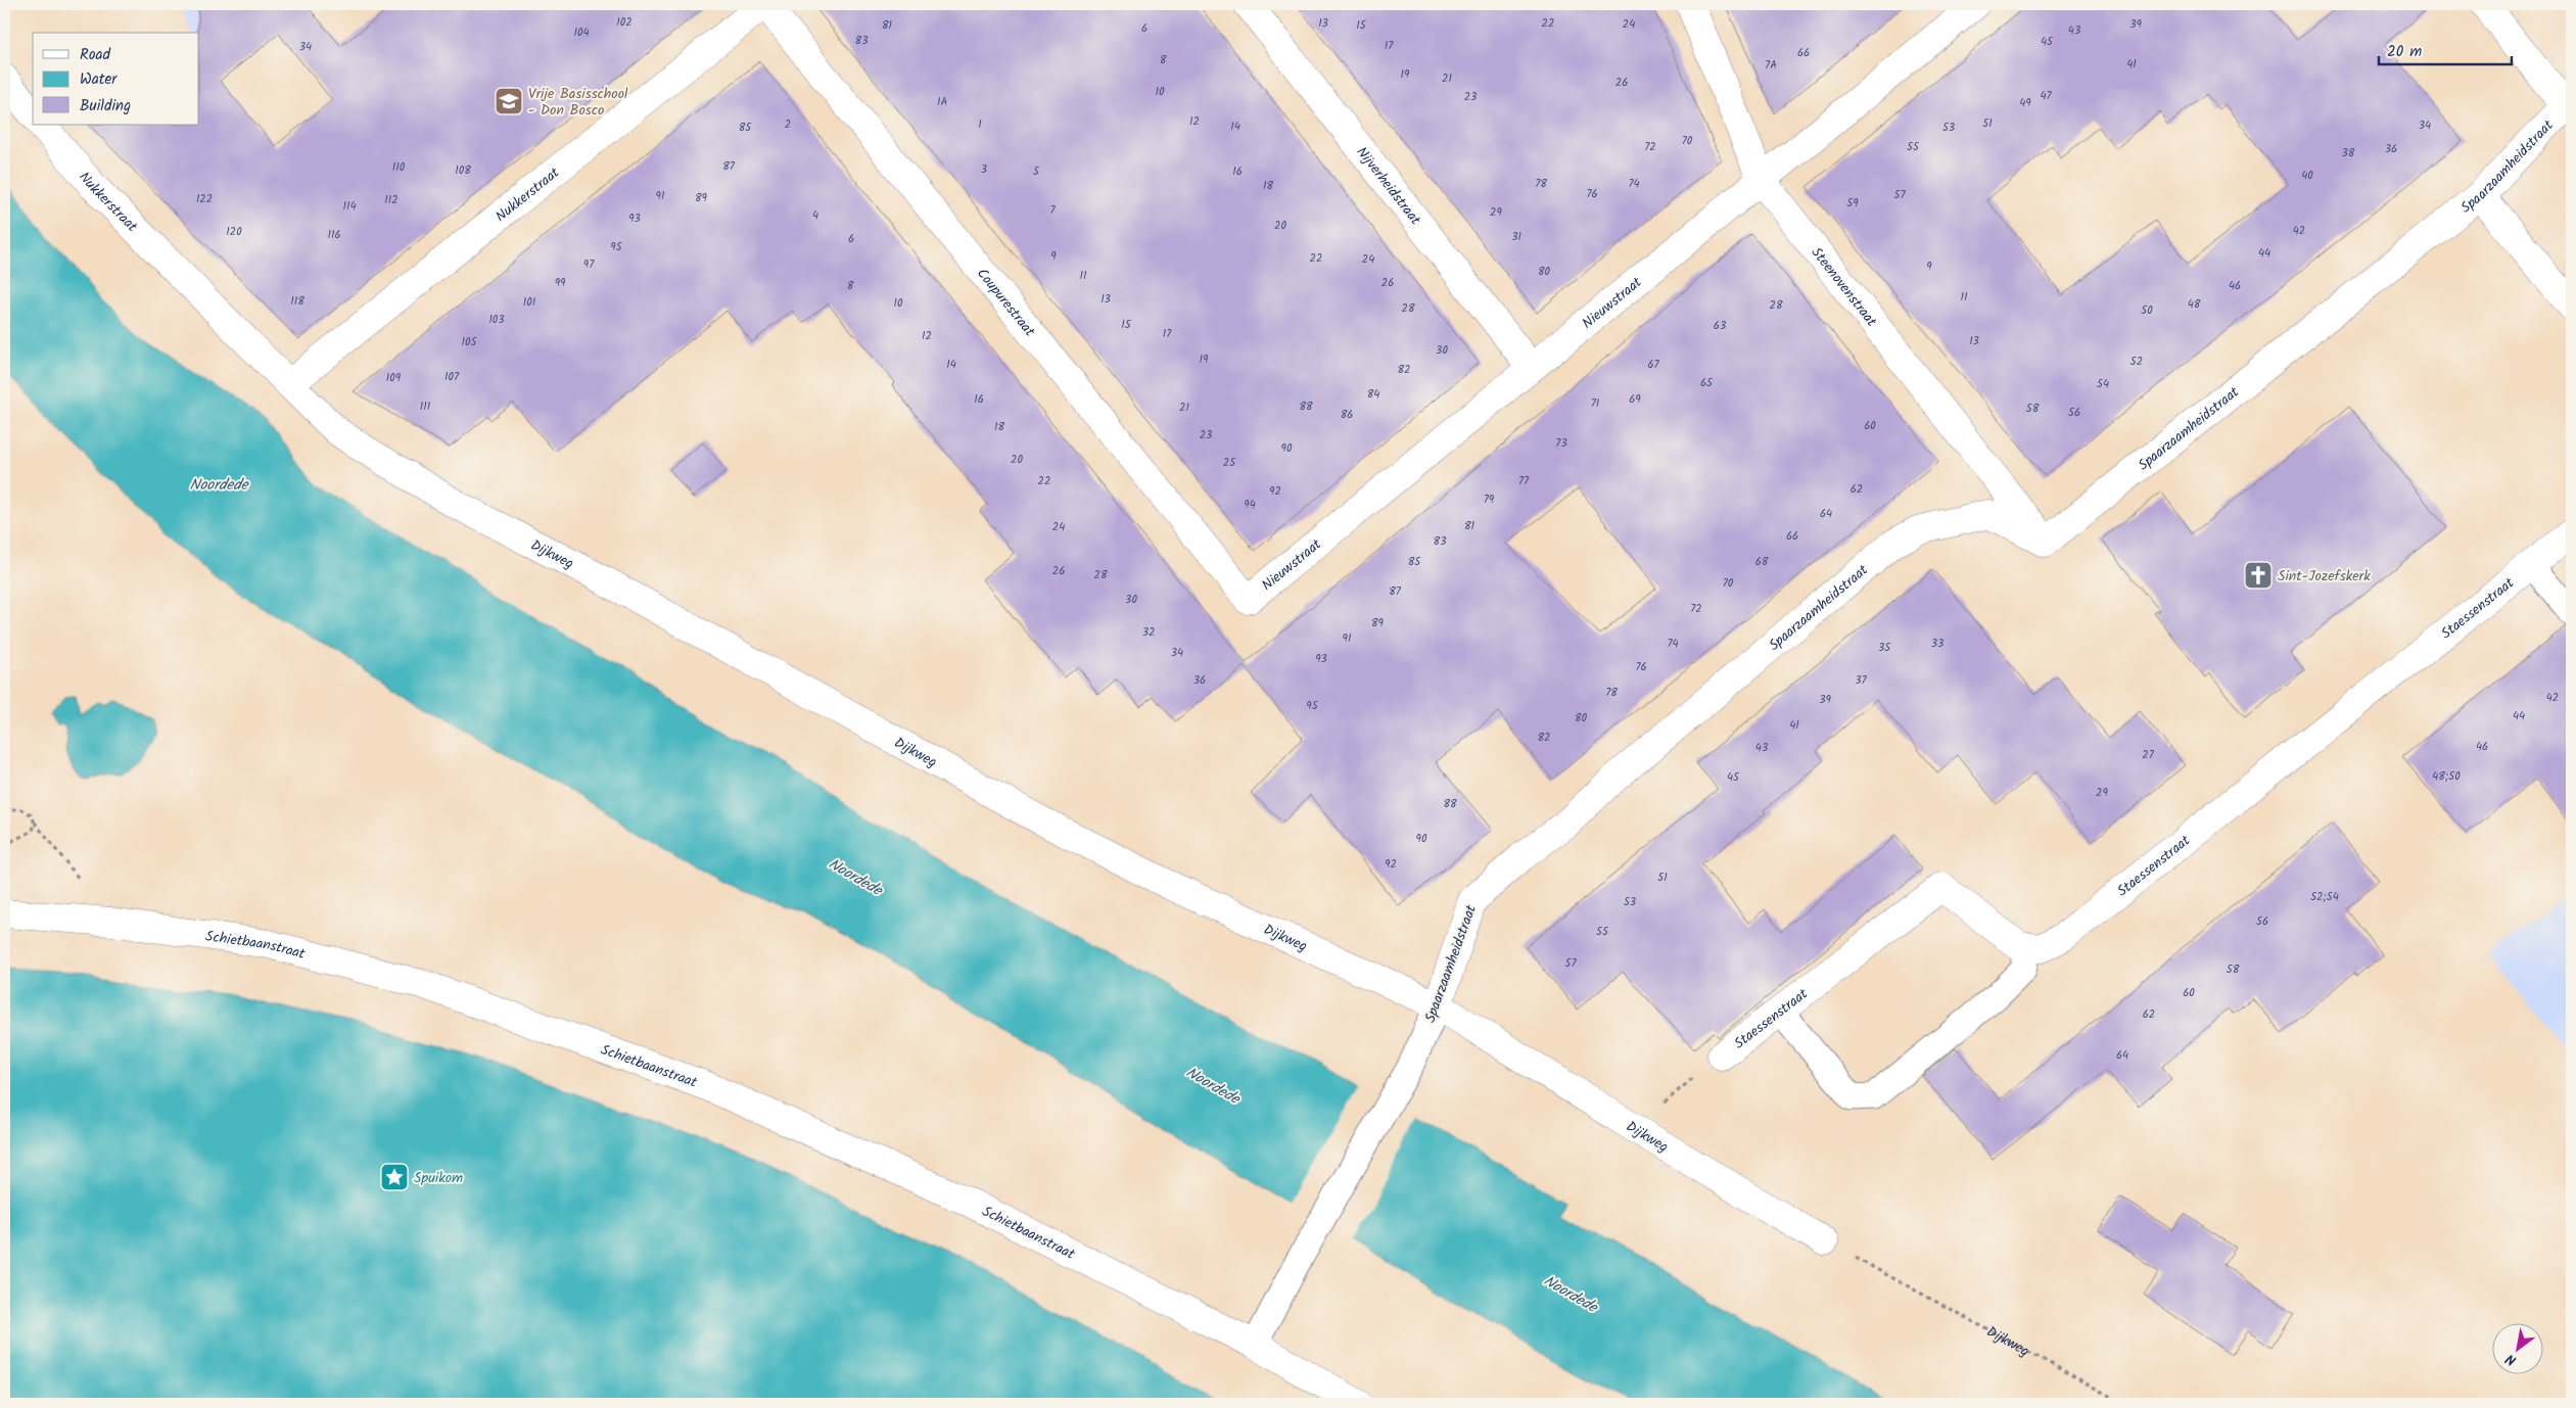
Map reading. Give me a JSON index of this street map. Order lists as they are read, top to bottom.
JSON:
{
  "streets": {
    "street": [
      "Spaarzaamheidstraat",
      "Nijverheidstraat",
      "Nukkerstraat",
      "Steenovenstraat",
      "Nieuwstraat",
      "Coupurestraat",
      "Dijkweg",
      "Staessenstraat",
      "Schietbaanstraat"
    ]
  },
  "crossings": [
    ["Spaarzaamheidstraat", "Steenovenstraat"],
    ["Spaarzaamheidstraat", "Dijkweg"],
    ["Spaarzaamheidstraat", "Schietbaanstraat"],
    ["Nijverheidstraat", "Nieuwstraat"],
    ["Nukkerstraat", "Coupurestraat"],
    ["Nukkerstraat", "Dijkweg"],
    ["Steenovenstraat", "Nieuwstraat"],
    ["Nieuwstraat", "Coupurestraat"]
  ],
  "water": ["Noordede"],
  "places": {
    "school or university": ["Vrije Basisschool - Don Bosco"],
    "church": ["Sint-Jozefskerk"],
    "place": ["Spuikom"]
  },
  "house_numbers": [
    "102",
    "13",
    "22",
    "24",
    "39",
    "81",
    "15",
    "6",
    "43",
    "104",
    "83",
    "45",
    "17",
    "34",
    "66",
    "8",
    "41",
    "7A",
    "19",
    "21",
    "26",
    "10",
    "47",
    "23",
    "1A",
    "49",
    "12",
    "51",
    "2",
    "1",
    "34",
    "14",
    "85",
    "53",
    "70",
    "72",
    "55",
    "36",
    "38",
    "87",
    "110",
    "3",
    "108",
    "5",
    "16",
    "40",
    "78",
    "74",
    "18",
    "76",
    "57",
    "91",
    "89",
    "122",
    "112",
    "59",
    "114",
    "7",
    "29",
    "4",
    "93",
    "20",
    "42",
    "120",
    "116",
    "31",
    "6",
    "95",
    "44",
    "9",
    "22",
    "24",
    "97",
    "9",
    "80",
    "11",
    "99",
    "26",
    "8",
    "46",
    "11",
    "13",
    "118",
    "101",
    "10",
    "48",
    "28",
    "28",
    "50",
    "103",
    "15",
    "63",
    "17",
    "12",
    "13",
    "105",
    "30",
    "19",
    "52",
    "14",
    "67",
    "82",
    "107",
    "109",
    "65",
    "54",
    "84",
    "16",
    "69",
    "71",
    "111",
    "88",
    "21",
    "58",
    "56",
    "86",
    "60",
    "18",
    "23",
    "73",
    "90",
    "20",
    "25",
    "22",
    "77",
    "62",
    "92",
    "79",
    "94",
    "64",
    "81",
    "24",
    "66",
    "83",
    "85",
    "68",
    "26",
    "28",
    "70",
    "87",
    "30",
    "72",
    "89",
    "32",
    "91",
    "74",
    "33",
    "35",
    "34",
    "93",
    "76",
    "36",
    "37",
    "78",
    "42",
    "39",
    "95",
    "44",
    "80",
    "41",
    "82",
    "46",
    "43",
    "27",
    "48;50",
    "45",
    "29",
    "88",
    "90",
    "92",
    "51",
    "52;54",
    "53",
    "56",
    "55",
    "57",
    "58",
    "60",
    "62",
    "64"
  ],
  "legend": ["Road", "Water", "Building"],
  "scale_bar": "20 m",
  "north": "bottom left"
}
